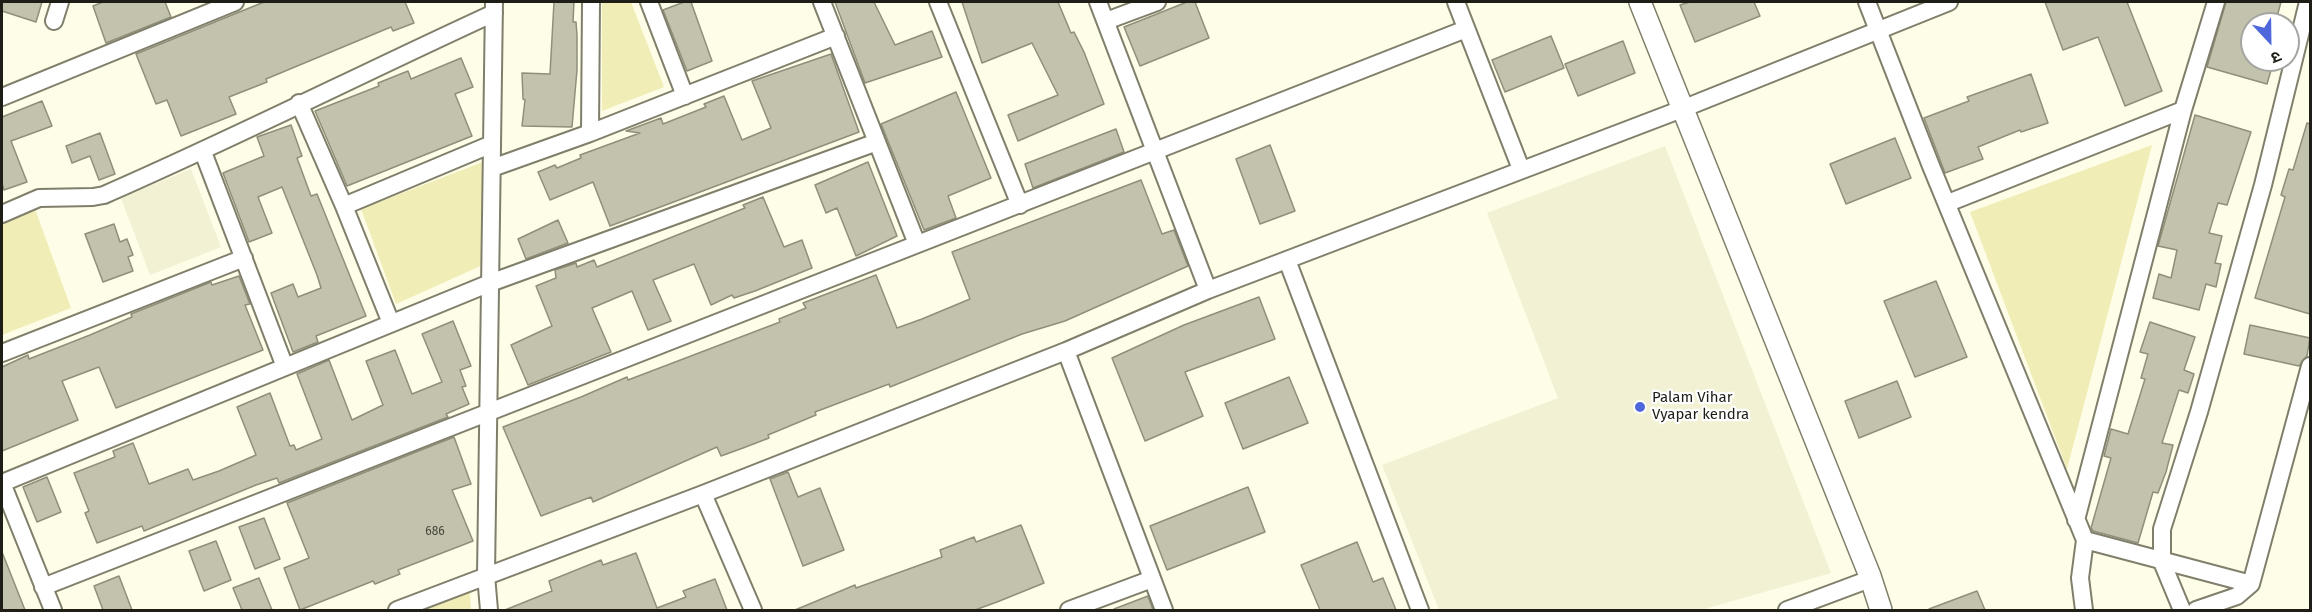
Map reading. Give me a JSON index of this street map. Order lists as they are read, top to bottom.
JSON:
{
  "places": ["Palam Vihar Vyapar kendra"],
  "house_numbers": ["686"],
  "north": "bottom"
}
